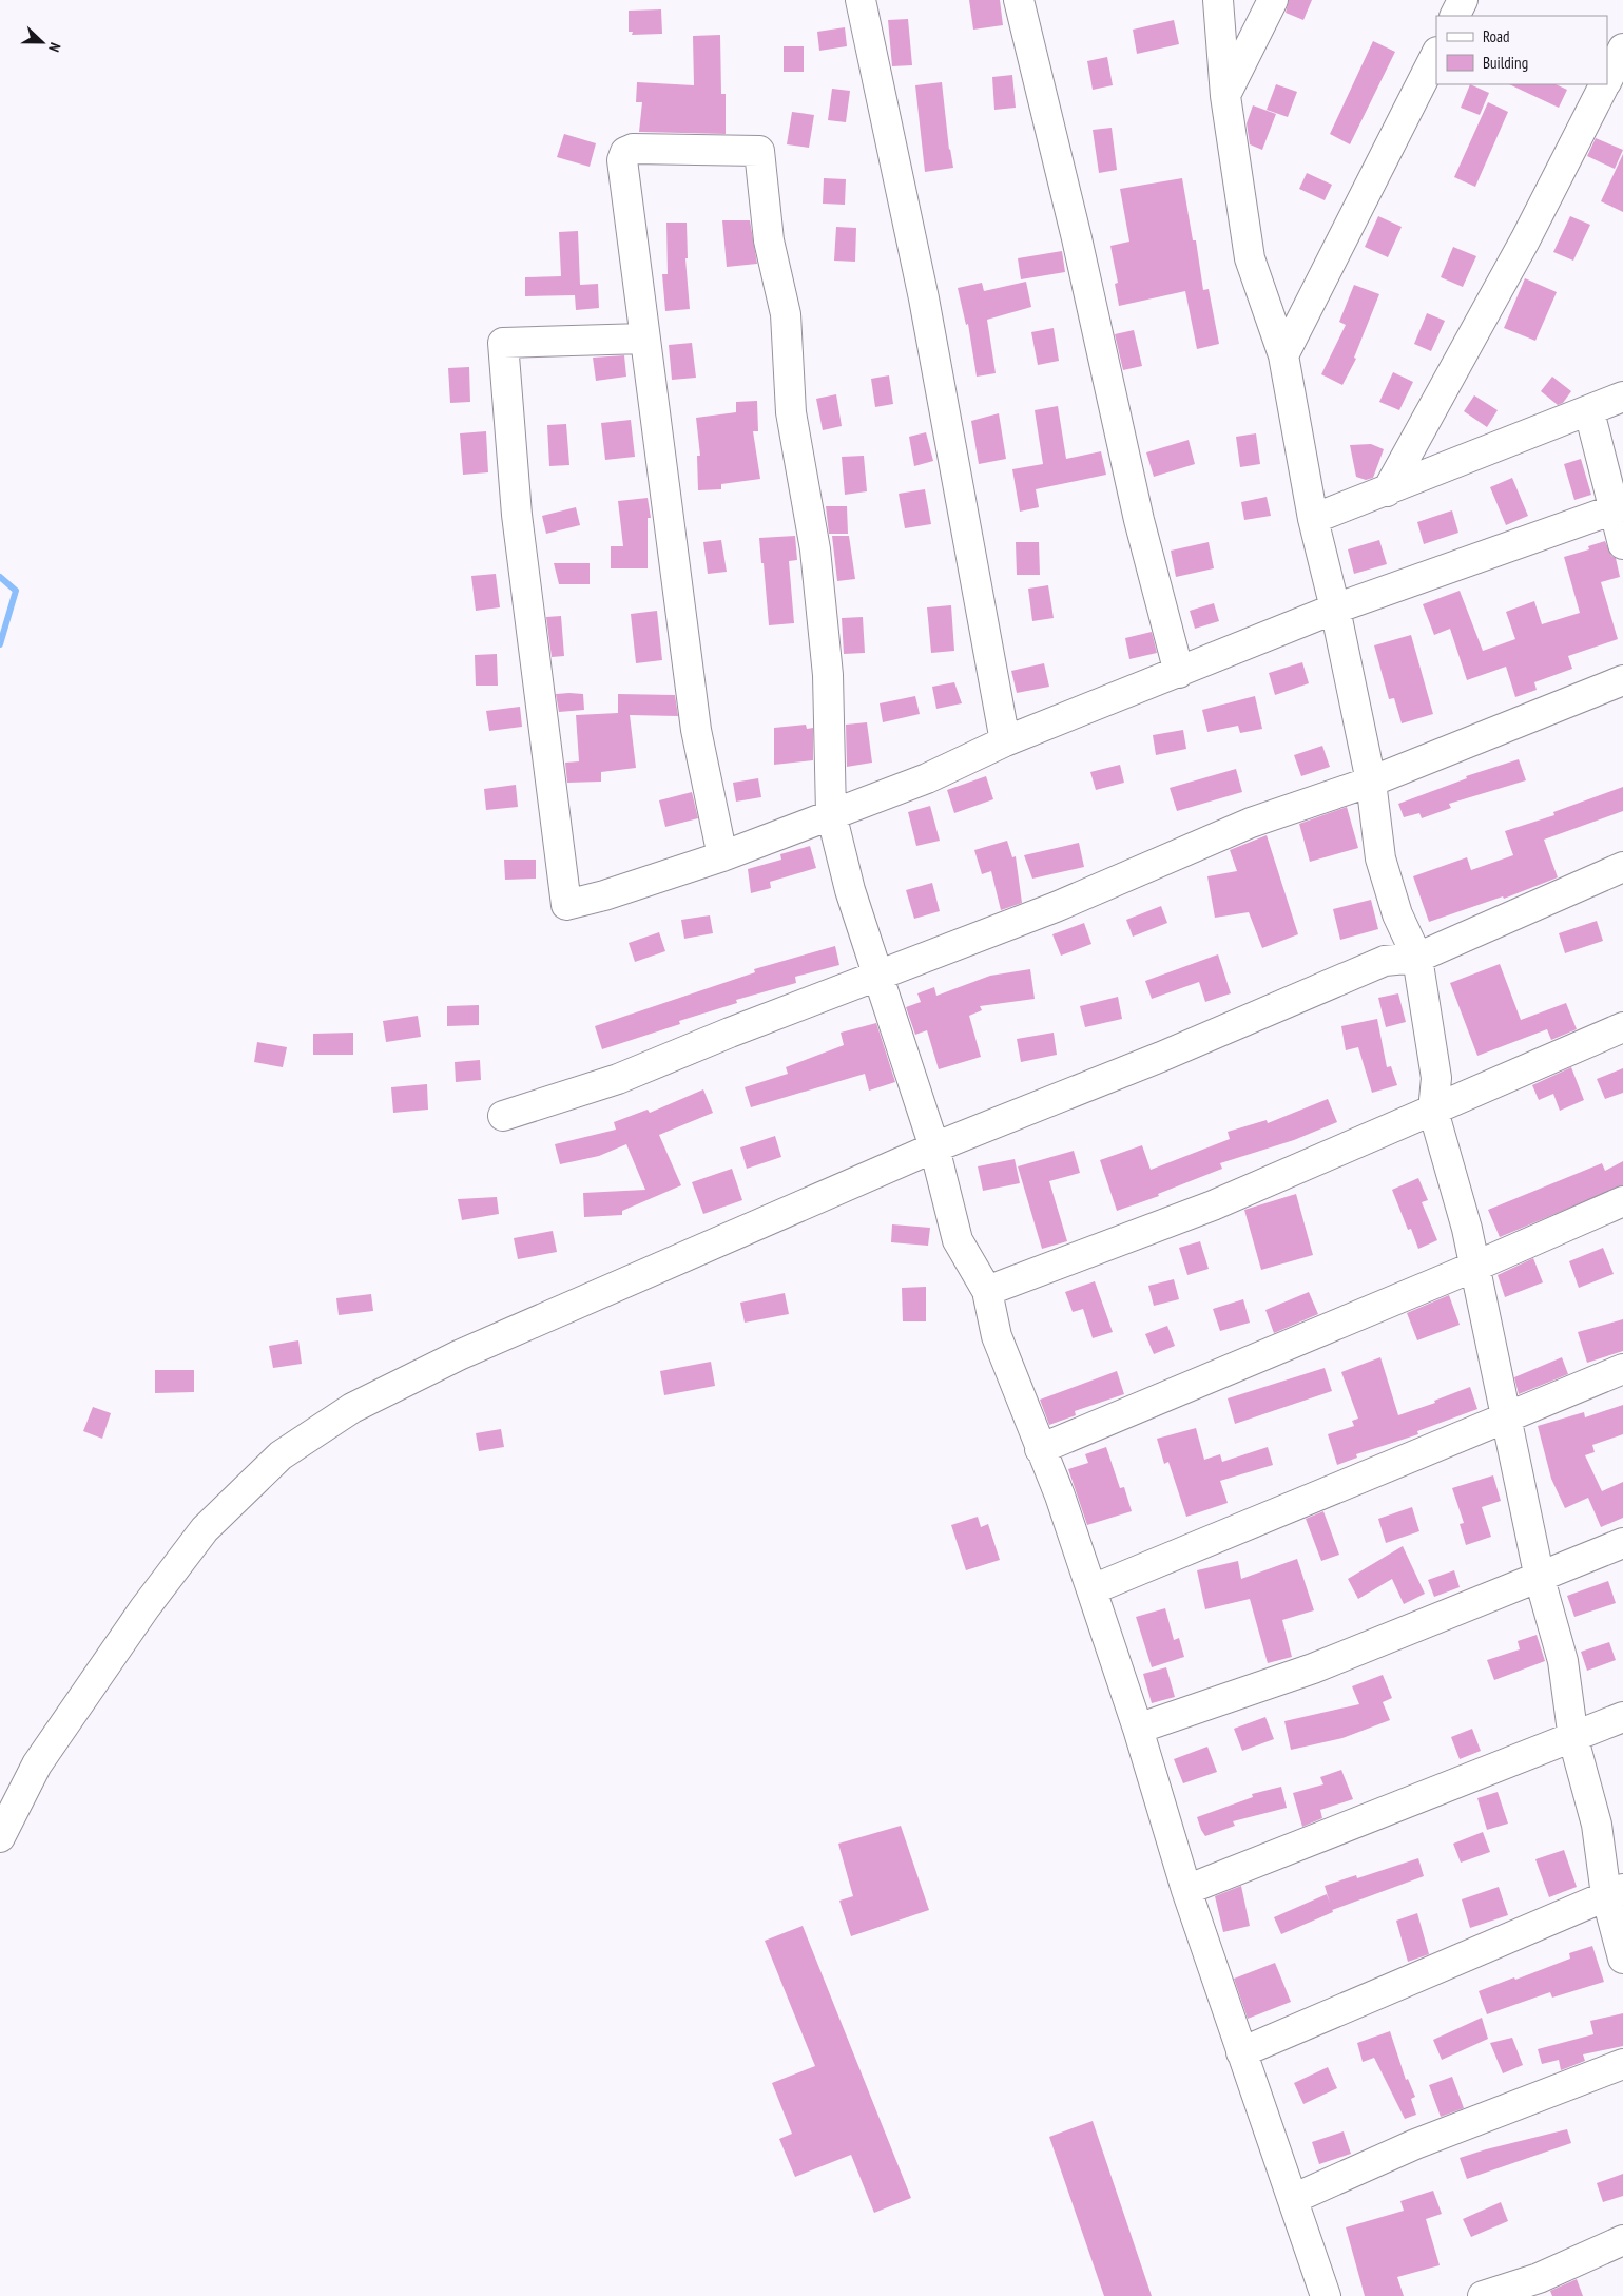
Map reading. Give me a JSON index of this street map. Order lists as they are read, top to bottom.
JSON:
{
  "legend": ["Road", "Building"],
  "north": "right"
}
